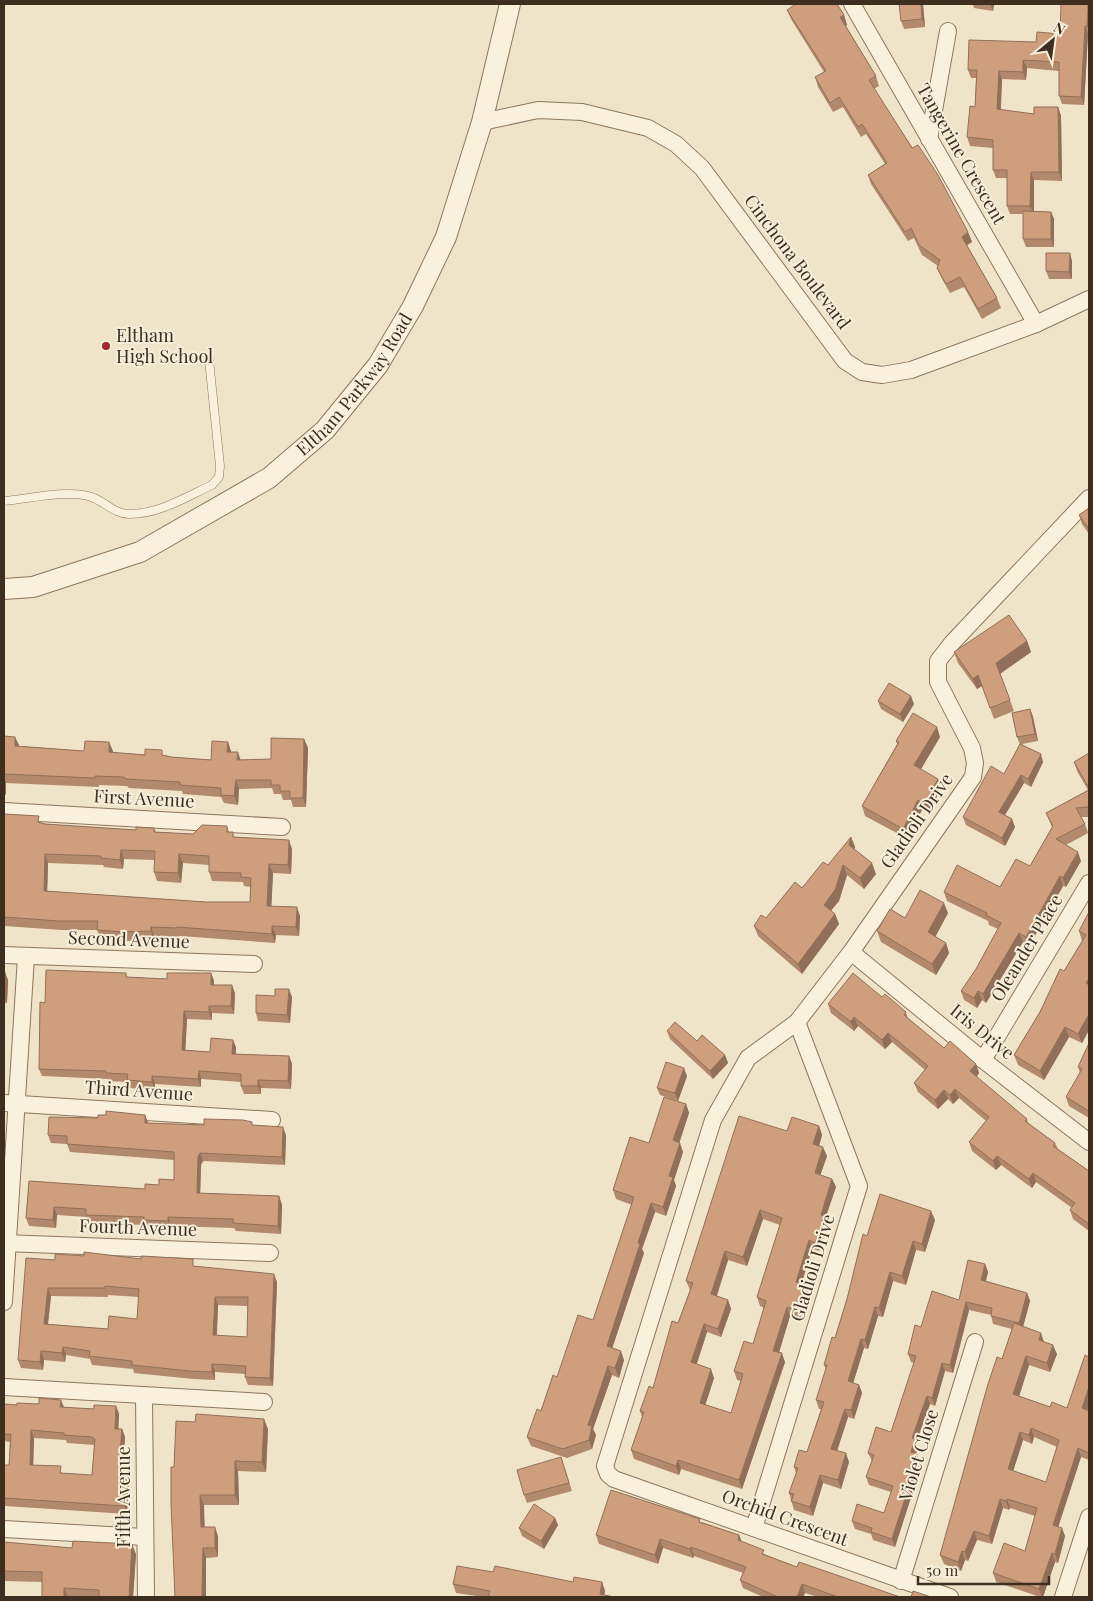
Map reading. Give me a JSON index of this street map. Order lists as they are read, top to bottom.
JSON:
{
  "streets": {
    "street": [
      "Tangerine Crescent",
      "Cinchona Boulevard",
      "Eltham Parkway Road",
      "First Avenue",
      "Gladioli Drive",
      "Second Avenue",
      "Oleander Place",
      "Iris Drive",
      "Third Avenue",
      "Fourth Avenue",
      "Violet Close",
      "Fifth Avenue",
      "Orchid Crescent"
    ]
  },
  "crossings": [
    ["Tangerine Crescent", "Cinchona Boulevard"],
    ["Cinchona Boulevard", "Eltham Parkway Road"],
    ["Gladioli Drive", "Iris Drive"],
    ["Gladioli Drive", "Orchid Crescent"],
    ["Oleander Place", "Iris Drive"],
    ["Violet Close", "Orchid Crescent"]
  ],
  "places": ["Eltham High School"],
  "scale_bar": "50 m",
  "north": "top right"
}
